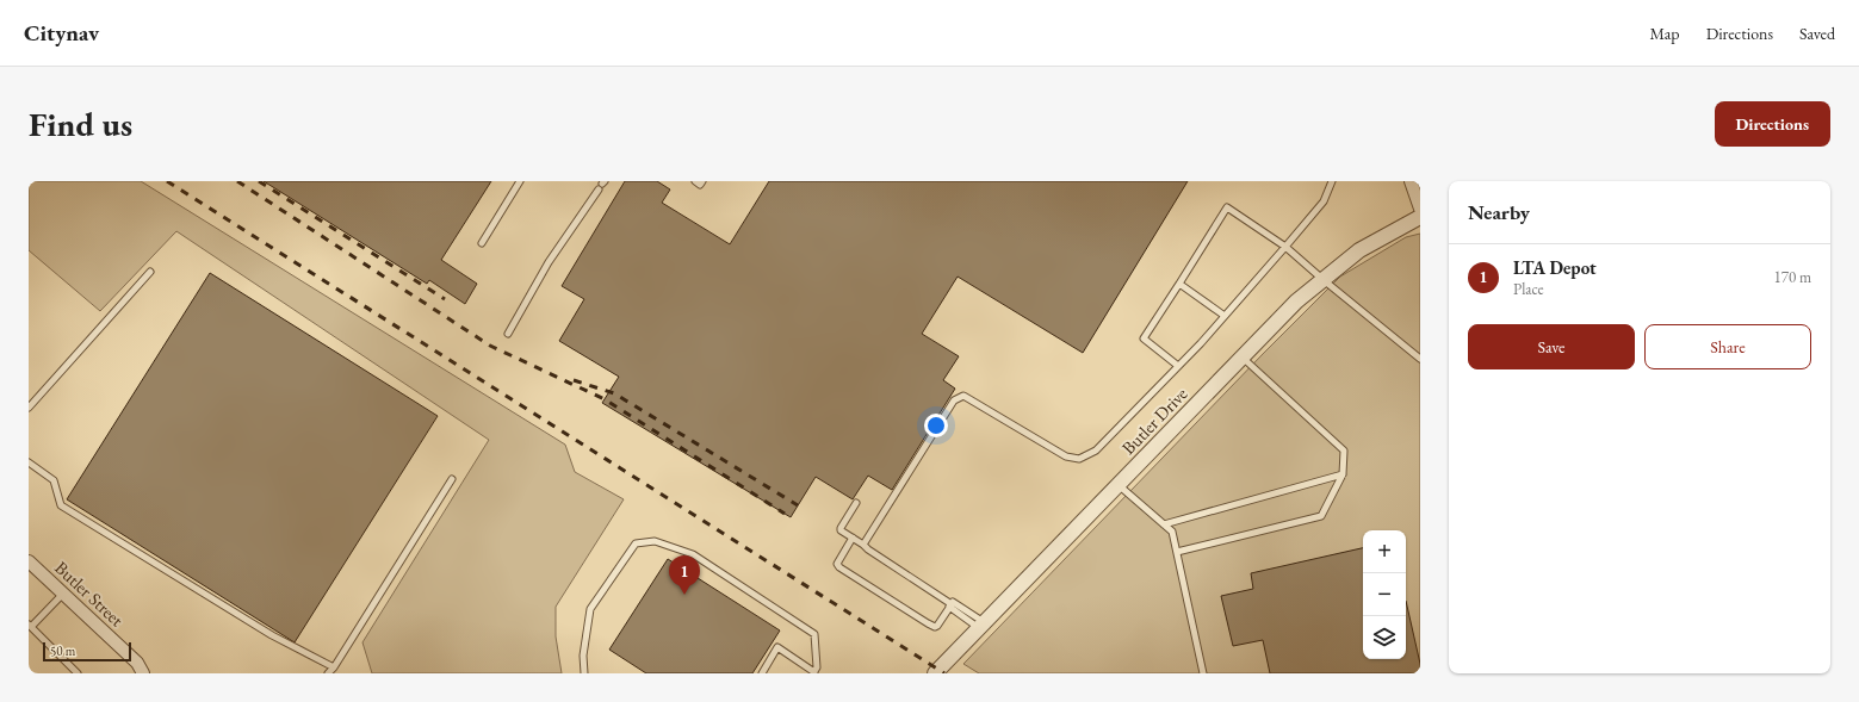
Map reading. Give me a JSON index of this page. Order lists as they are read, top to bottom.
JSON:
{
  "streets": {
    "street": ["Butler Drive", "Butler Street"]
  },
  "scale_bar": "50 m",
  "page": {
    "header": "Citynav",
    "nav": ["Map", "Directions", "Saved"],
    "buttons": [
      "Directions",
      ["Save", "Share"]
    ],
    "title": "Find us",
    "heading": "Nearby",
    "list": [
      {
        "mark": "1",
        "name": "LTA Depot",
        "note": "Place",
        "value": "170 m"
      }
    ],
    "map_buttons": ["+", "−"],
    "pins": "1",
    "scale": "50 m"
  }
}
